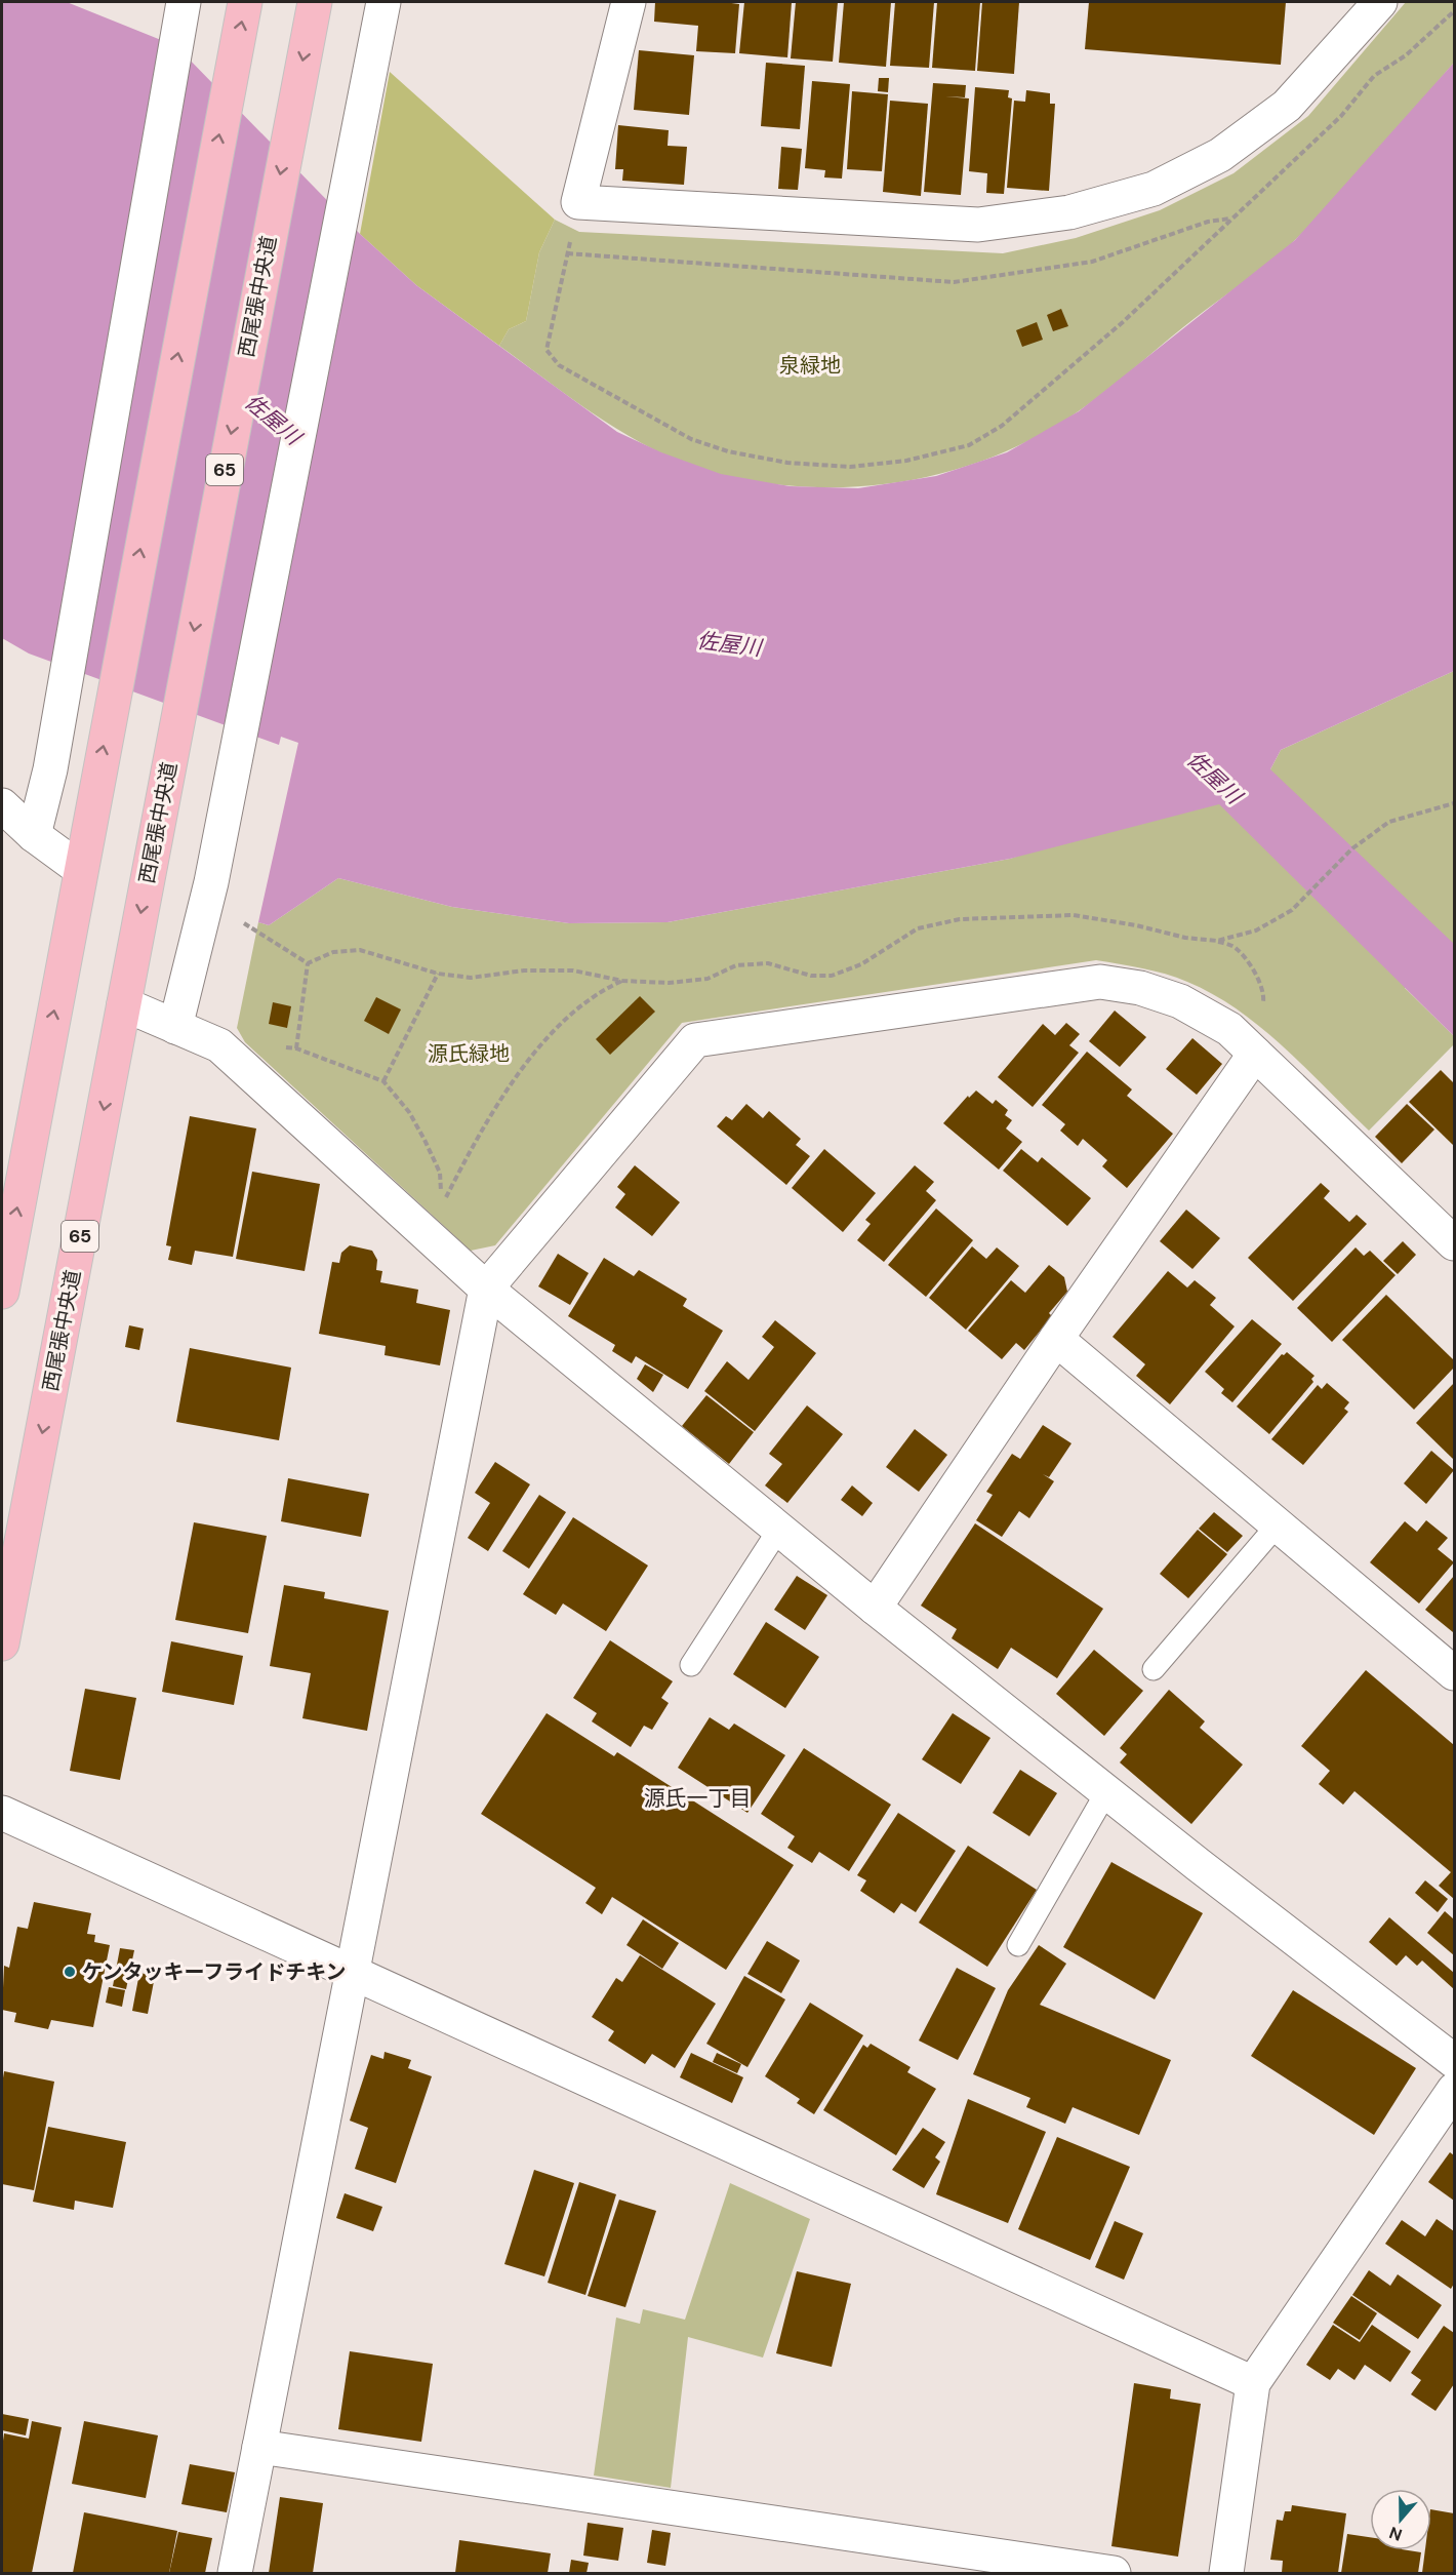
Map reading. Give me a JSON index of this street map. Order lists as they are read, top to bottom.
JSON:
{
  "streets": {
    "main road": ["西尾張中央道", "65"]
  },
  "districts": ["源氏一丁目"],
  "water": ["佐屋川"],
  "parks": ["泉緑地", "源氏緑地"],
  "places": ["ケンタッキーフライドチキン"],
  "north": "bottom"
}
